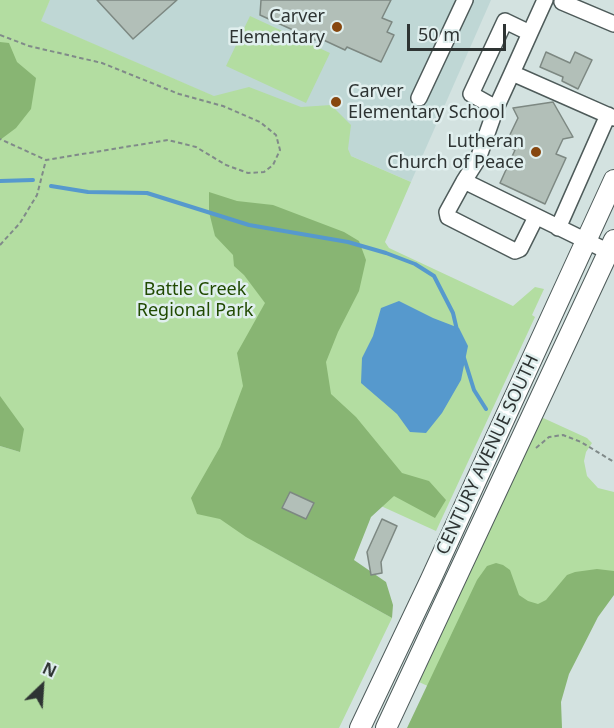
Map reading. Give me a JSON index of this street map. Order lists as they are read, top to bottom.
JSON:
{
  "streets": {
    "main road": ["CENTURY AVENUE SOUTH"]
  },
  "parks": ["Battle Creek Regional Park"],
  "places": ["Carver Elementary", "Carver Elementary School", "Lutheran Church of Peace"],
  "scale_bar": "50 m",
  "north": "top right"
}
